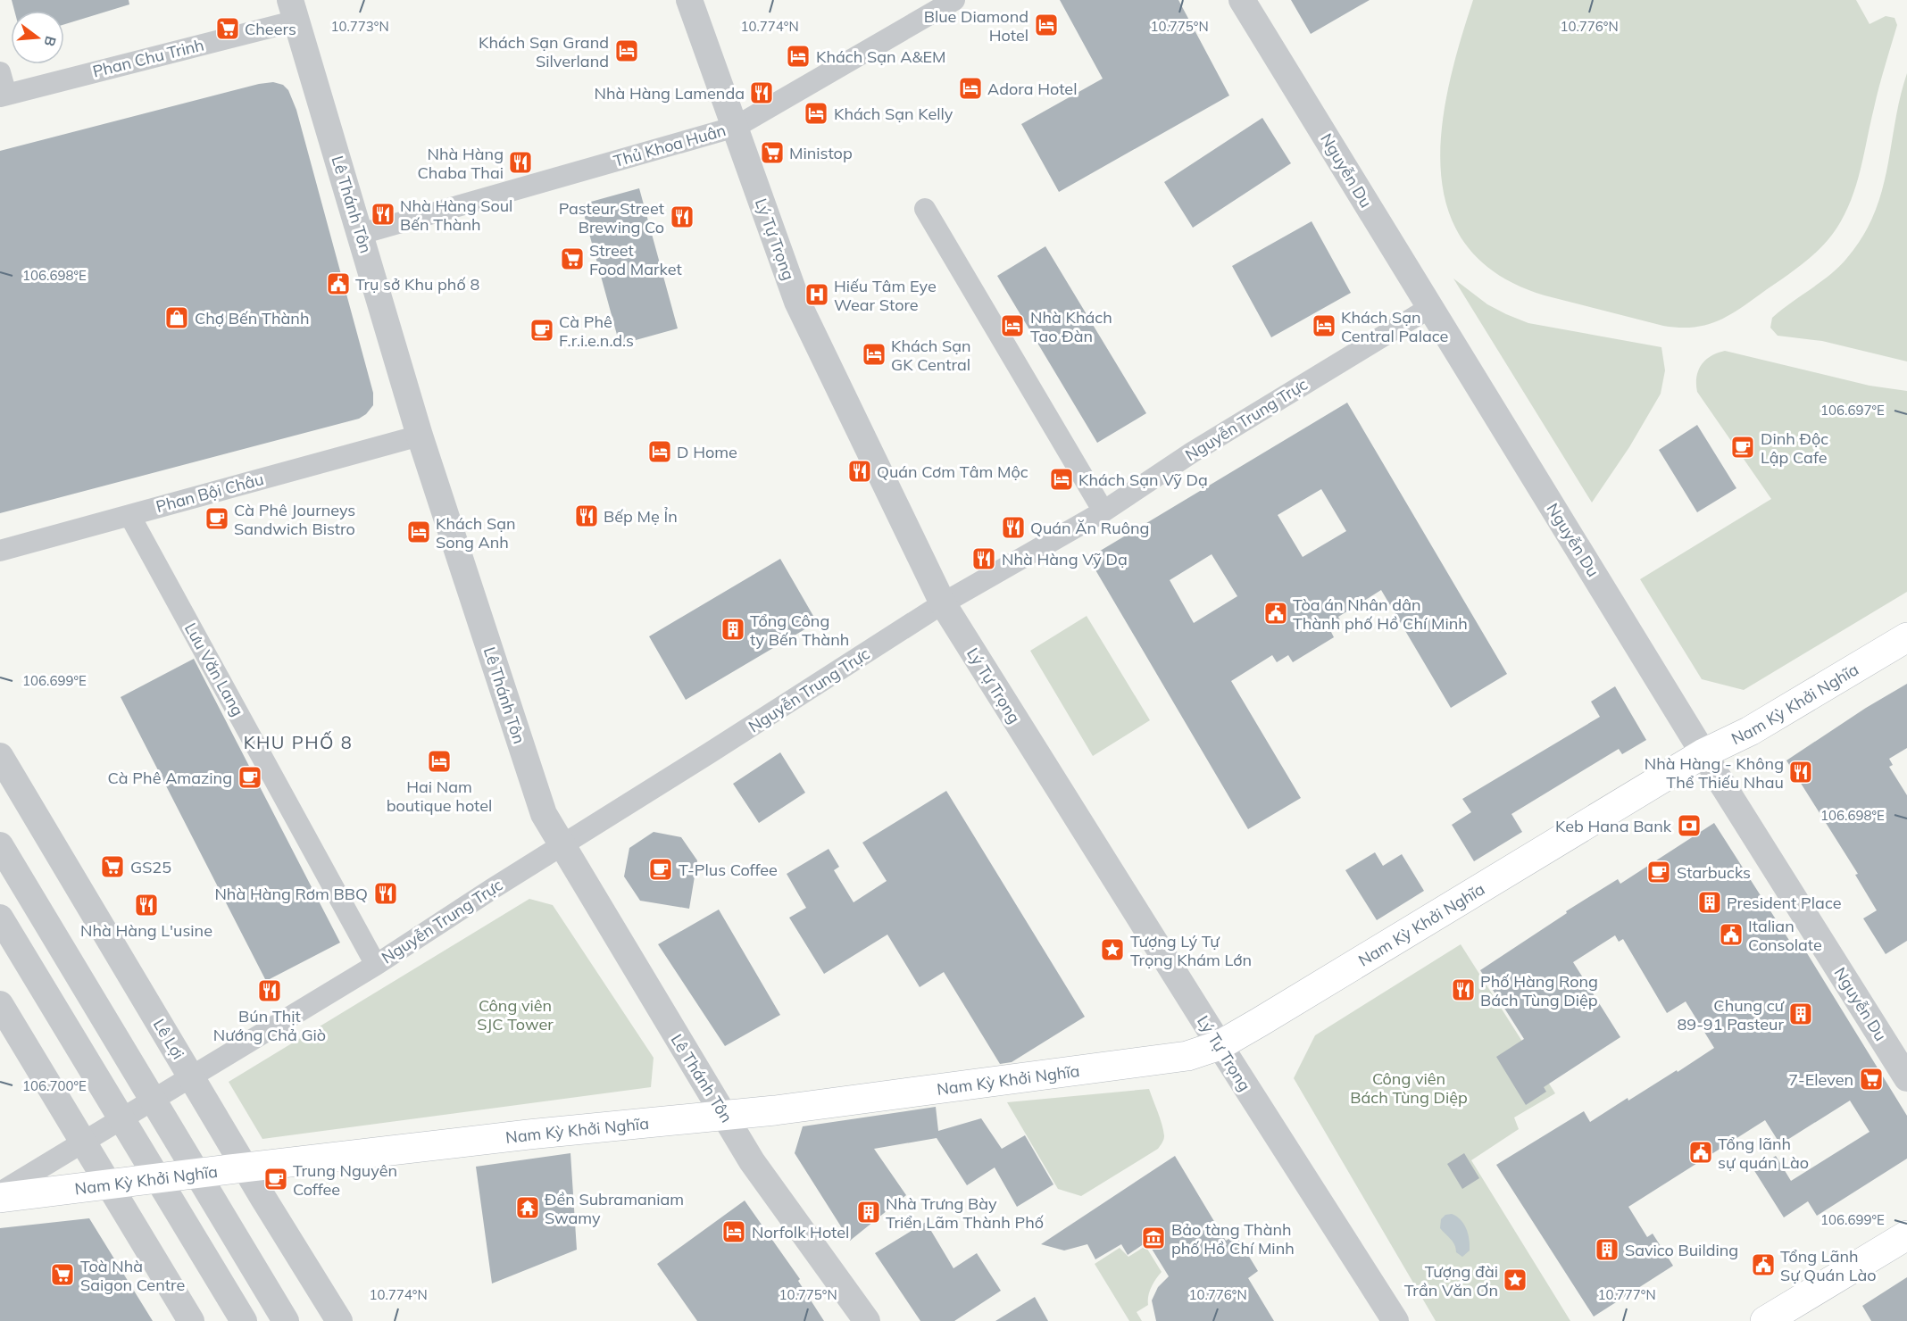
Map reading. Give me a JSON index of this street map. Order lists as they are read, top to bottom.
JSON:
{
  "streets": {
    "main road": ["Nam Kỳ Khởi Nghĩa"],
    "street": [
      "Phan Chu Trinh",
      "Thủ Khoa Huân",
      "Nguyễn Du",
      "Lê Thánh Tôn",
      "Lý Tự Trọng",
      "Nguyễn Trung Trực",
      "Phan Bội Châu",
      "Lưu Văn Lang",
      "Lê Lợi"
    ]
  },
  "crossings": [
    ["Phan Chu Trinh", "Lê Thánh Tôn"],
    ["Thủ Khoa Huân", "Lê Thánh Tôn"],
    ["Thủ Khoa Huân", "Lý Tự Trọng"],
    ["Nguyễn Du", "Nguyễn Trung Trực"],
    ["Nguyễn Du", "Nam Kỳ Khởi Nghĩa"],
    ["Lê Thánh Tôn", "Nguyễn Trung Trực"],
    ["Lê Thánh Tôn", "Phan Bội Châu"],
    ["Lê Thánh Tôn", "Nam Kỳ Khởi Nghĩa"],
    ["Lý Tự Trọng", "Nguyễn Trung Trực"],
    ["Lý Tự Trọng", "Nam Kỳ Khởi Nghĩa"],
    ["Nguyễn Trung Trực", "Lưu Văn Lang"],
    ["Nguyễn Trung Trực", "Lê Lợi"],
    ["Phan Bội Châu", "Lưu Văn Lang"],
    ["Nam Kỳ Khởi Nghĩa", "Lê Lợi"]
  ],
  "districts": ["KHU PHỐ 8"],
  "parks": ["Công viên SJC Tower", "Công viên Bách Tùng Diệp"],
  "places": {
    "hotel": [
      "Blue Diamond Hotel",
      "Khách Sạn Grand Silverland",
      "Khách Sạn A&EM",
      "Adora Hotel",
      "Khách Sạn Kelly",
      "Nhà Khách Tao Đàn",
      "Khách Sạn Central Palace",
      "Khách Sạn GK Central",
      "D Home",
      "Khách Sạn Vỹ Dạ",
      "Khách Sạn Song Anh",
      "Hai Nam boutique hotel",
      "Norfolk Hotel"
    ],
    "supermarket": [
      "Cheers",
      "Ministop",
      "Street Food Market",
      "GS25",
      "7-Eleven",
      "Toà Nhà Saigon Centre"
    ],
    "restaurant": [
      "Nhà Hàng Lamenda",
      "Nhà Hàng Chaba Thai",
      "Nhà Hàng Soul Bến Thành",
      "Pasteur Street Brewing Co",
      "Quán Cơm Tâm Mộc",
      "Bếp Mẹ Ỉn",
      "Quán Ăn Ruông",
      "Nhà Hàng Vỹ Dạ",
      "Nhà Hàng - Không Thể Thiếu Nhau",
      "Nhà Hàng Rơm BBQ",
      "Nhà Hàng L'usine",
      "Phố Hàng Rong Bách Tùng Diệp",
      "Bún Thịt Nướng Chả Giò"
    ],
    "public building": [
      "Trụ sở Khu phố 8",
      "Tòa án Nhân dân Thành phố Hồ Chí Minh",
      "Italian Consolate",
      "Tổng lãnh sự quán Lào",
      "Tổng Lãnh Sự Quán Lào"
    ],
    "hospital": ["Hiếu Tâm Eye Wear Store"],
    "shop": ["Chợ Bến Thành"],
    "cafe": [
      "Cà Phê F.r.i.e.n.d.s",
      "Dinh Độc Lập Cafe",
      "Cà Phê Journeys Sandwich Bistro",
      "Cà Phê Amazing",
      "T-Plus Coffee",
      "Starbucks",
      "Trung Nguyên Coffee"
    ],
    "building": [
      "Tổng Công ty Bến Thành",
      "President Place",
      "Chung cư 89-91 Pasteur",
      "Nhà Trưng Bày Triển Lãm Thành Phố",
      "Savico Building"
    ],
    "bank": ["Keb Hana Bank"],
    "place": ["Tượng Lý Tự Trọng Khám Lớn", "Tượng đài Trần Văn Ơn"],
    "temple": ["Đền Subramaniam Swamy"],
    "museum": ["Bảo tàng Thành phố Hồ Chí Minh"]
  },
  "north": "right",
  "coordinates": [
    "10.773°N",
    "10.774°N",
    "10.775°N",
    "10.776°N",
    "106.698°E",
    "106.697°E",
    "106.699°E",
    "106.700°E",
    "10.777°N"
  ]
}
